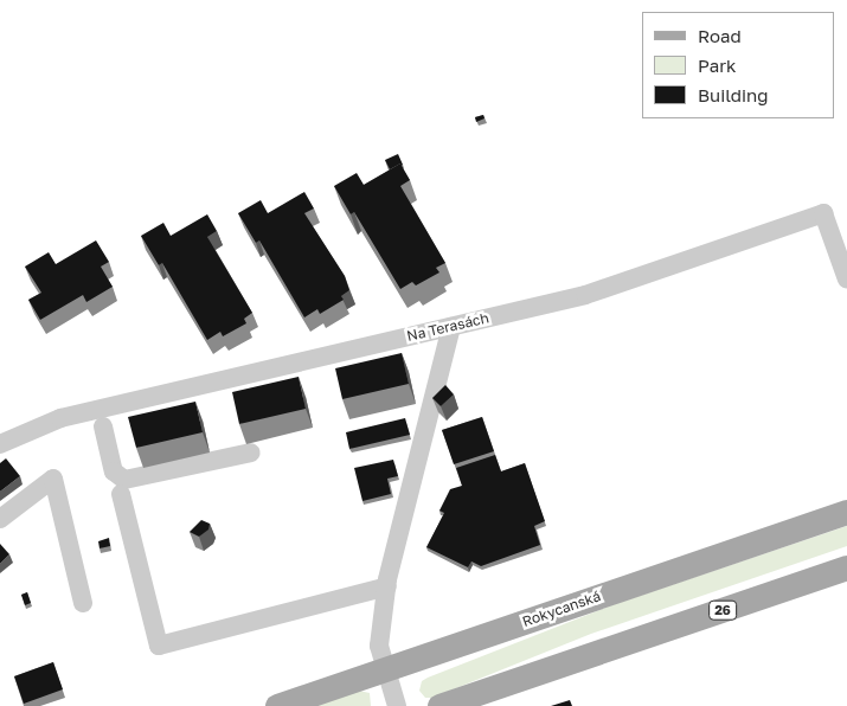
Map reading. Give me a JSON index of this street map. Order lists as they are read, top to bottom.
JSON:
{
  "streets": {
    "main road": ["Rokycanská", "26"],
    "street": ["Na Terasách"]
  },
  "legend": ["Road", "Park", "Building"]
}
